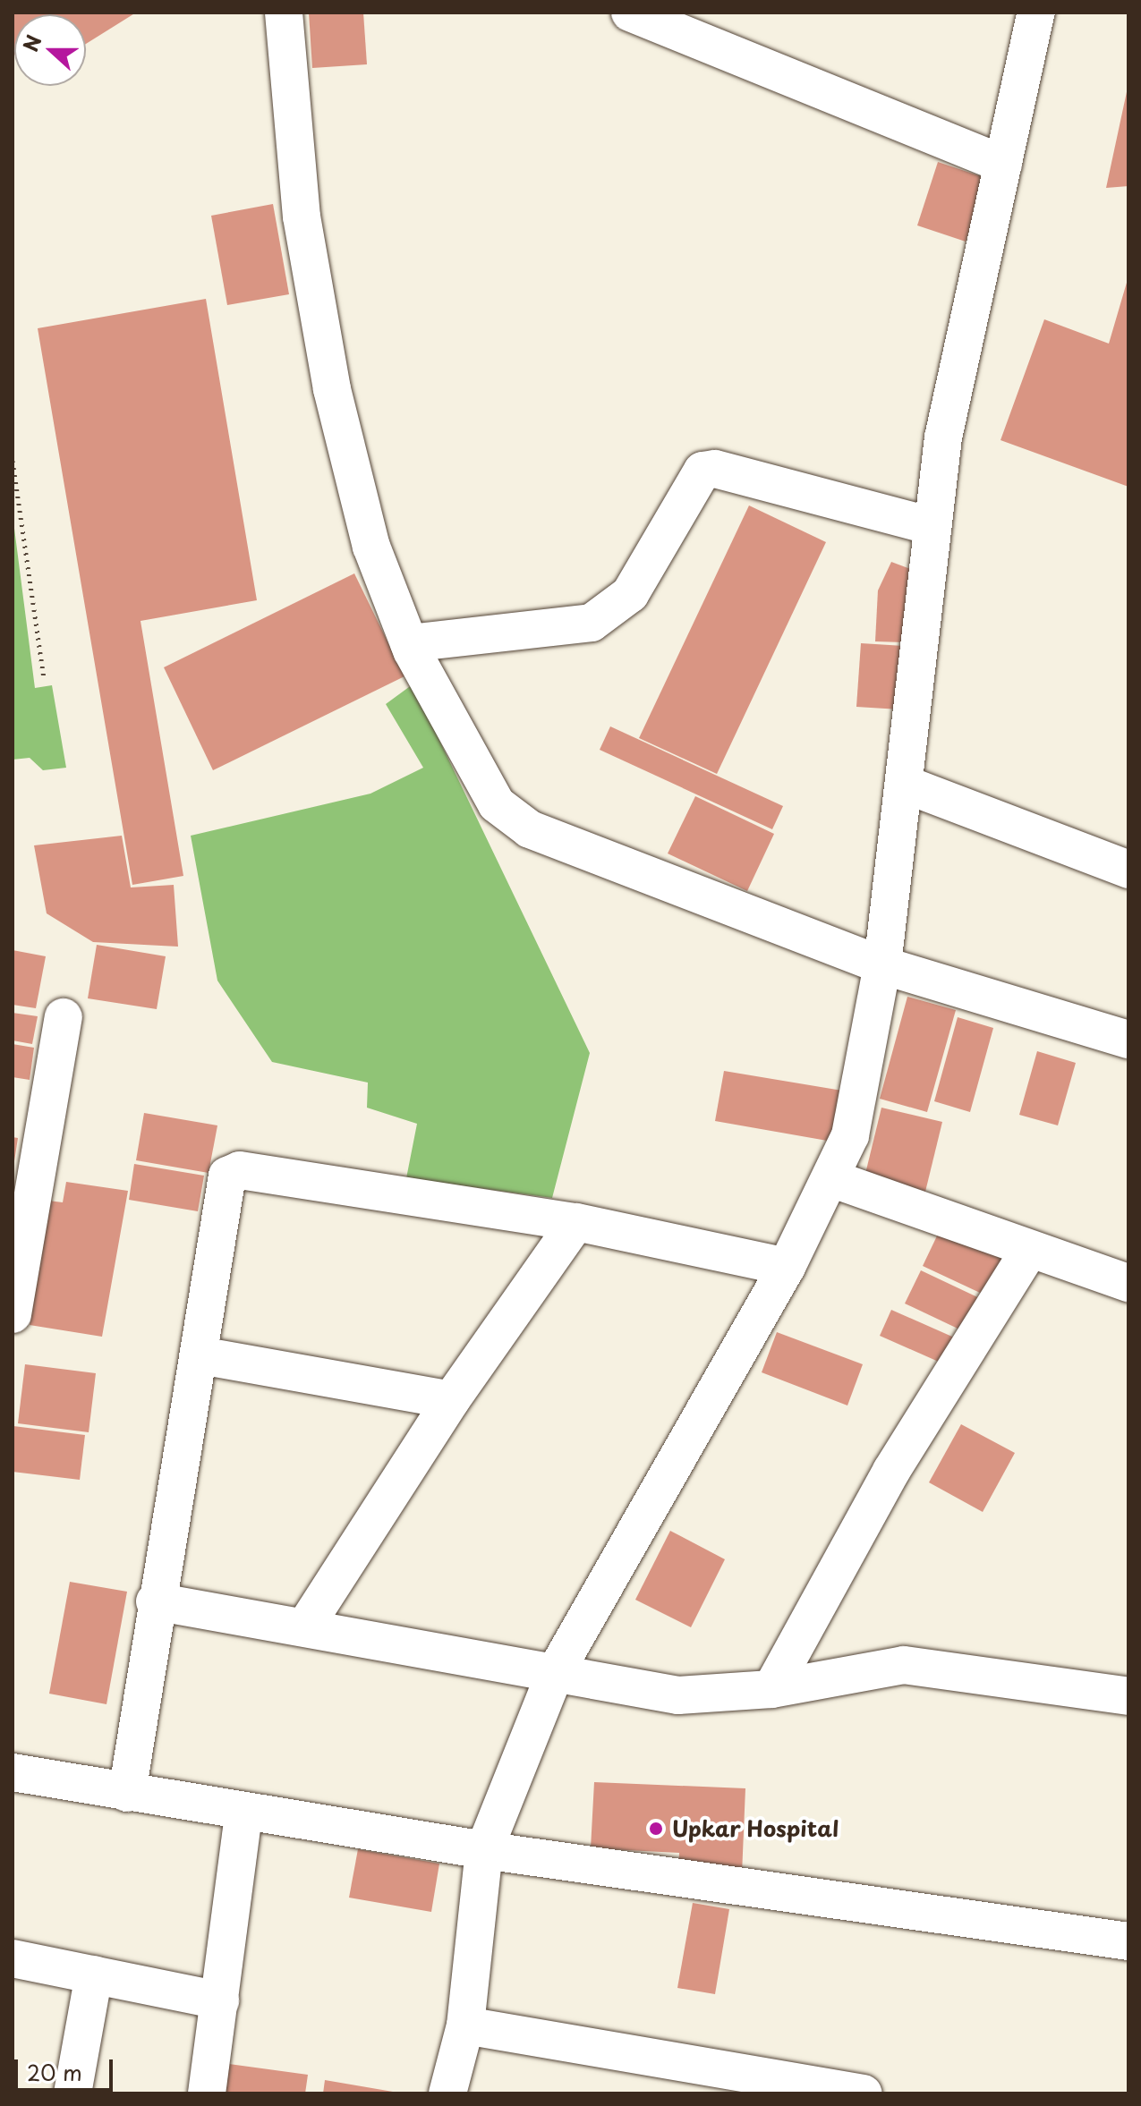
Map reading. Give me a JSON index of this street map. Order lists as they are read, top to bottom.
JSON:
{
  "places": ["Upkar Hospital"],
  "scale_bar": "20 m",
  "north": "left"
}
